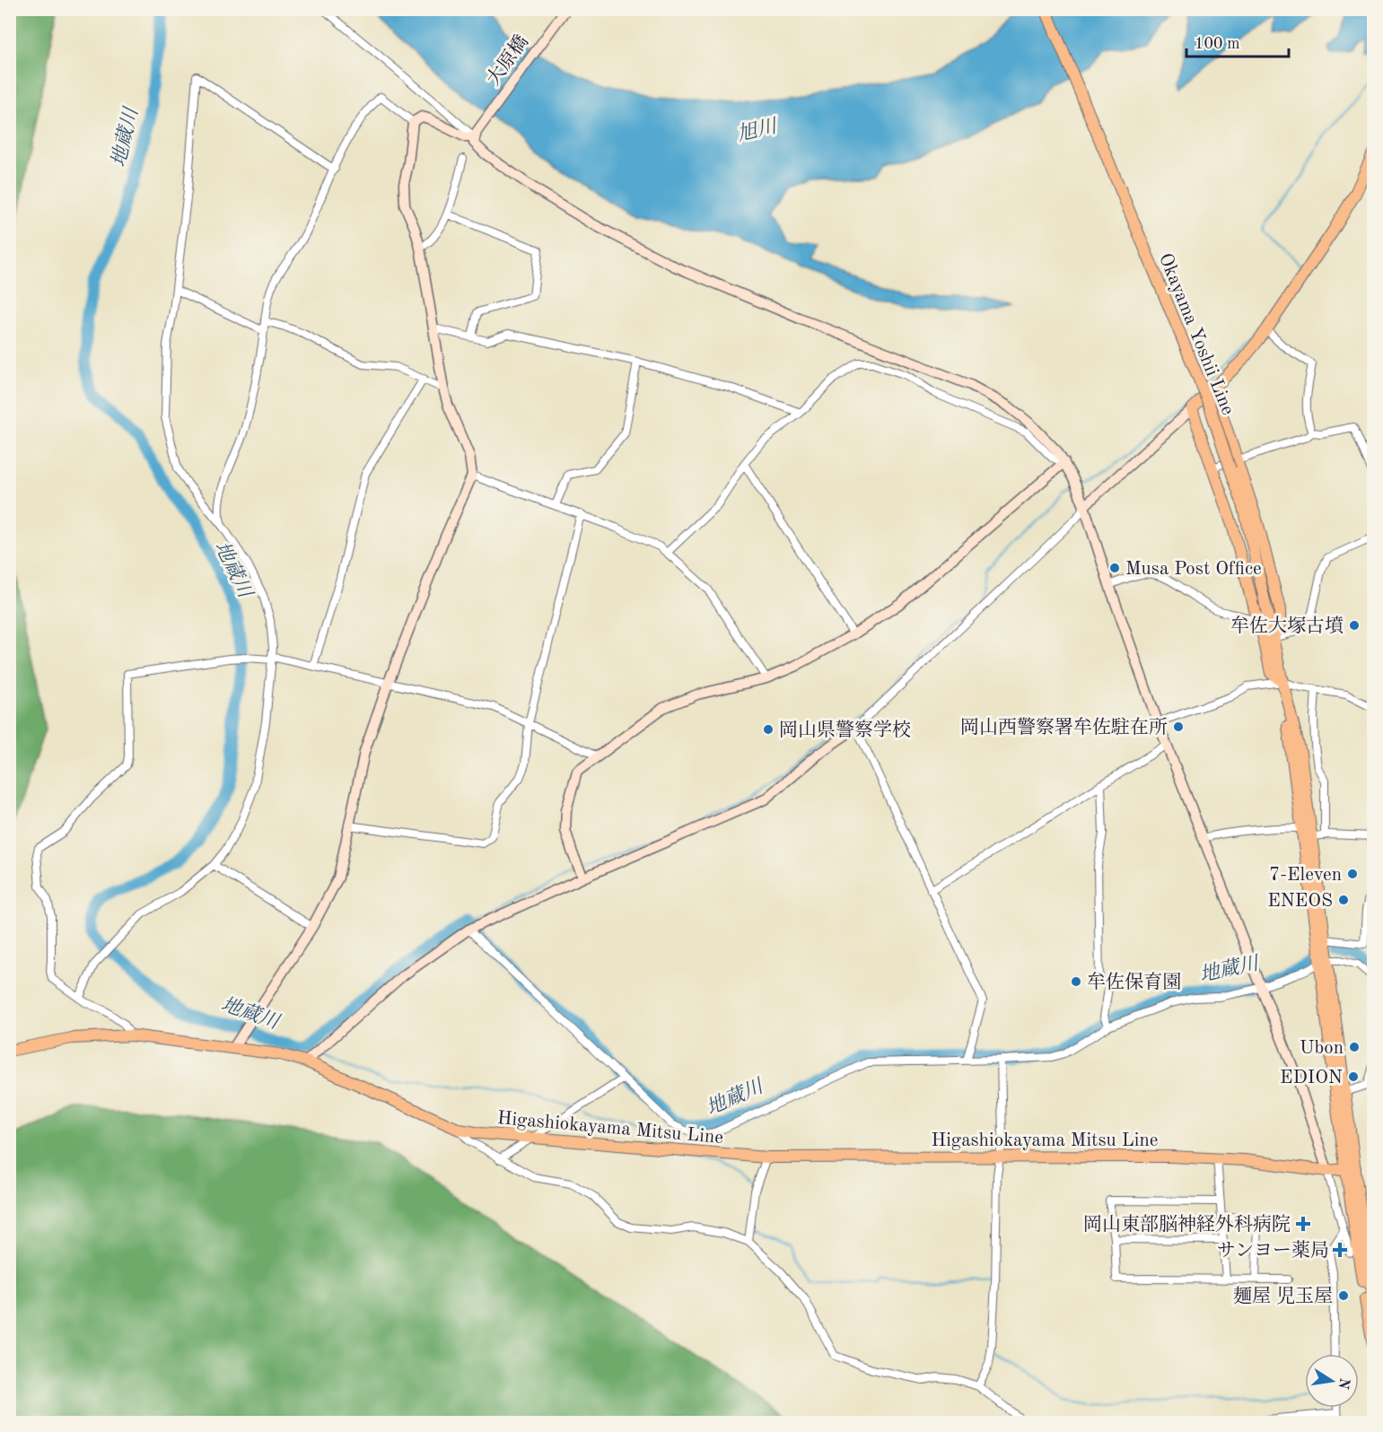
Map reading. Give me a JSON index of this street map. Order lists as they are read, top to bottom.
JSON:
{
  "streets": {
    "main road": ["Okayama Yoshii Line", "Higashiokayama Mitsu Line"],
    "street": ["大原橋"]
  },
  "crossings": [
    ["Okayama Yoshii Line", "Higashiokayama Mitsu Line"]
  ],
  "water": ["旭川", "地蔵川"],
  "places": {
    "other": [
      "Musa Post Office",
      "牟佐大塚古墳",
      "岡山西警察署牟佐駐在所",
      "岡山県警察学校",
      "7-Eleven",
      "ENEOS",
      "牟佐保育園",
      "Ubon",
      "EDION",
      "麺屋 児玉屋"
    ],
    "health": ["岡山東部脳神経外科病院", "サンヨー薬局"]
  },
  "scale_bar": "100 m",
  "north": "right"
}
